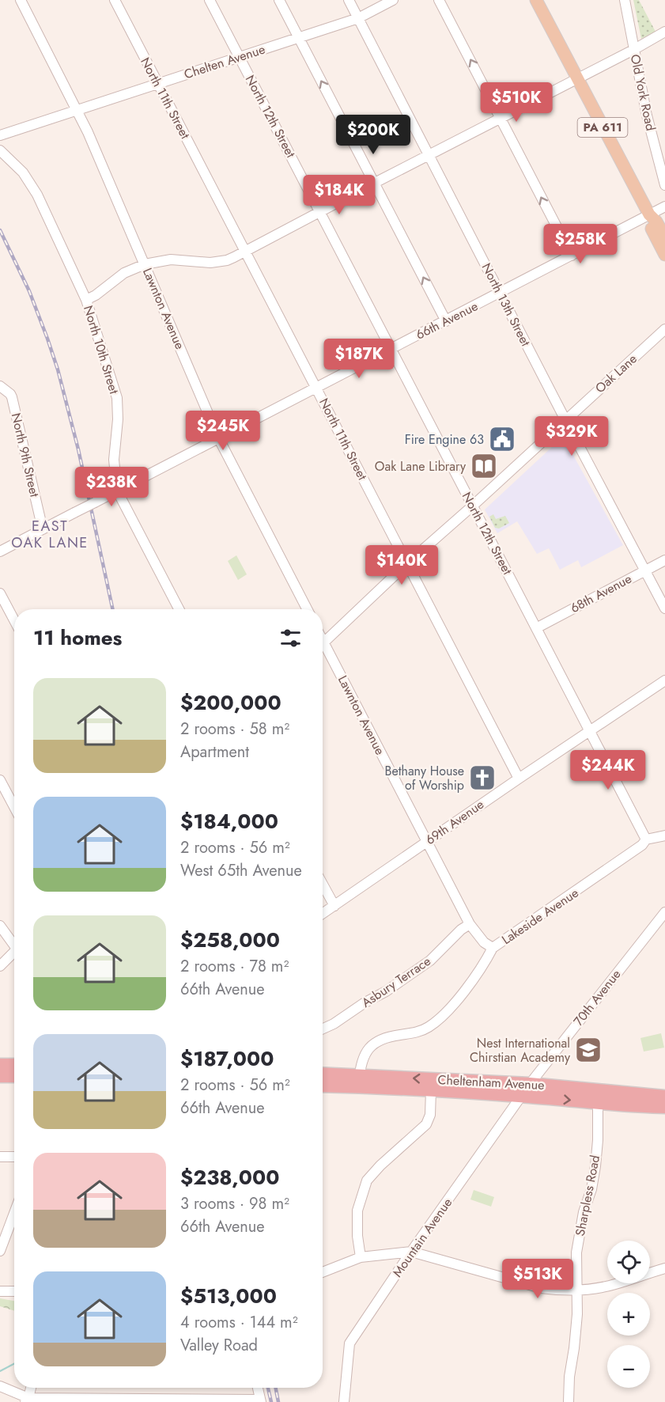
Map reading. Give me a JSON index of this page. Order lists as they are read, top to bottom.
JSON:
{
  "streets": {
    "highway": ["Cheltenham Avenue"],
    "main road": ["PA 611"],
    "street": [
      "Chelten Avenue",
      "Old York Road",
      "North 11th Street",
      "North 12th Street",
      "North 13th Street",
      "Lawnton Avenue",
      "66th Avenue",
      "North 10th Street",
      "Oak Lane",
      "North 9th Street",
      "68th Avenue",
      "69th Avenue",
      "Lakeside Avenue",
      "Asbury Terrace",
      "70th Avenue",
      "Sharpless Road",
      "Mountain Avenue"
    ]
  },
  "crossings": [
    ["Chelten Avenue", "North 11th Street"],
    ["Chelten Avenue", "North 12th Street"],
    ["Chelten Avenue", "North 13th Street"],
    ["Chelten Avenue", "Lawnton Avenue"],
    ["North 11th Street", "66th Avenue"],
    ["North 11th Street", "Oak Lane"],
    ["North 11th Street", "69th Avenue"],
    ["North 12th Street", "66th Avenue"],
    ["North 12th Street", "Oak Lane"],
    ["North 12th Street", "68th Avenue"],
    ["North 12th Street", "69th Avenue"],
    ["North 12th Street", "Lakeside Avenue"],
    ["PA 611", "66th Avenue"],
    ["North 13th Street", "66th Avenue"],
    ["North 13th Street", "Oak Lane"],
    ["North 13th Street", "68th Avenue"],
    ["Lawnton Avenue", "66th Avenue"],
    ["Lawnton Avenue", "69th Avenue"],
    ["Lawnton Avenue", "Lakeside Avenue"],
    ["Lawnton Avenue", "Asbury Terrace"],
    ["66th Avenue", "North 10th Street"],
    ["66th Avenue", "North 9th Street"],
    ["Lakeside Avenue", "Cheltenham Avenue"],
    ["70th Avenue", "Cheltenham Avenue"],
    ["70th Avenue", "Mountain Avenue"],
    ["Cheltenham Avenue", "Sharpless Road"],
    ["Cheltenham Avenue", "Mountain Avenue"]
  ],
  "districts": ["EAST OAK LANE"],
  "places": {
    "public building": ["Fire Engine 63"],
    "library": ["Oak Lane Library"],
    "church": ["Bethany House of Worship"],
    "school or university": ["Nest International Chirstian Academy"]
  },
  "page": {
    "price": [
      "$510K",
      "$200K",
      "$184K",
      "$258K",
      "$187K",
      "$245K",
      "$329K",
      "$238K",
      "$140K",
      "$244K",
      "$513K"
    ],
    "heading": "11 homes",
    "list": [
      {
        "name": "$200,000",
        "note": "2 rooms · 58 m² · Apartment"
      },
      {
        "name": "$184,000",
        "note": "2 rooms · 56 m² · West 65th Avenue"
      },
      {
        "name": "$258,000",
        "note": "2 rooms · 78 m² · 66th Avenue"
      },
      {
        "name": "$187,000",
        "note": "2 rooms · 56 m² · 66th Avenue"
      },
      {
        "name": "$238,000",
        "note": "3 rooms · 98 m² · 66th Avenue"
      },
      {
        "name": "$513,000",
        "note": "4 rooms · 144 m² · Valley Road"
      }
    ],
    "map_buttons": ["+", "−"]
  }
}
